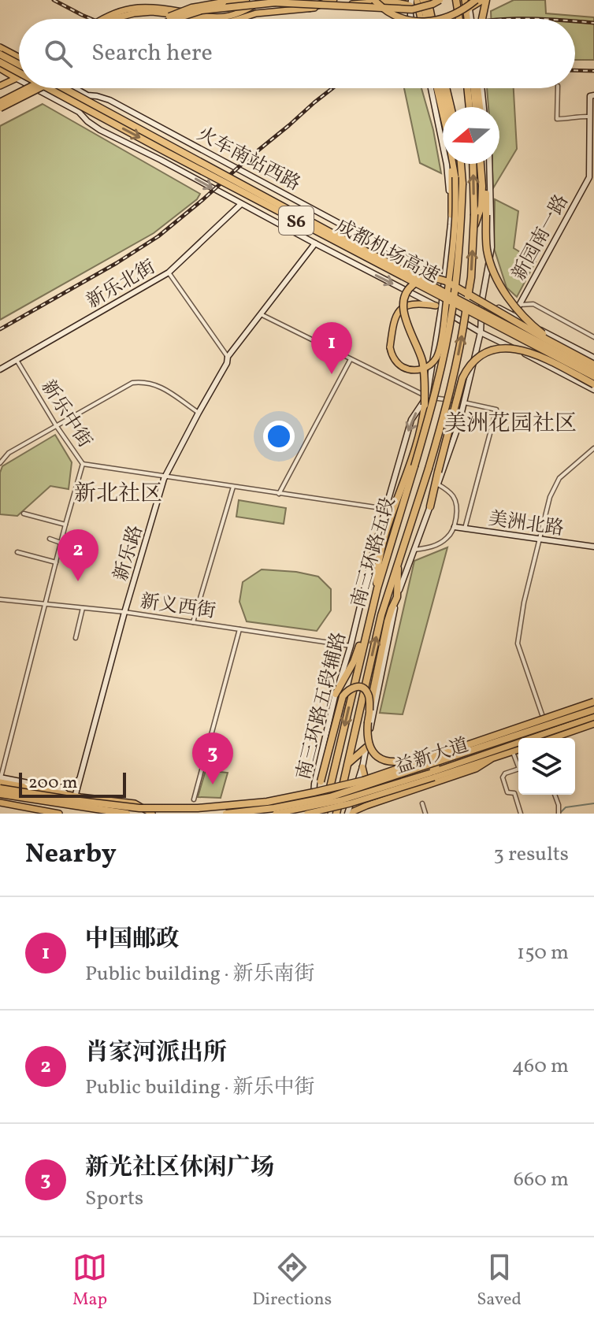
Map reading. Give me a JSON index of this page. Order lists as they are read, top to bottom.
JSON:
{
  "streets": {
    "highway": ["S6", "成都机场高速", "南三环路五段"],
    "main road": [
      "火车南站西路",
      "新园南一路",
      "新乐北街",
      "美洲北路",
      "新乐路",
      "南三环路五段辅路",
      "益新大道"
    ],
    "street": ["新乐中街", "新义西街"]
  },
  "crossings": [
    ["火车南站西路", "新园南一路"],
    ["火车南站西路", "南三环路五段辅路"],
    ["新乐北街", "新乐中街"],
    ["新乐中街", "新义西街"],
    ["新乐路", "新义西街"],
    ["新义西街", "南三环路五段辅路"]
  ],
  "districts": ["美洲花园社区", "新北社区"],
  "scale_bar": "200 m",
  "north": "left",
  "page": {
    "search": "Search here",
    "pins": ["1", "2", "3"],
    "scale": "200 m",
    "heading": ["Nearby", "3 results"],
    "list": [
      {
        "mark": "1",
        "name": "中国邮政",
        "note": "Public building · 新乐南街",
        "value": "150 m"
      },
      {
        "mark": "2",
        "name": "肖家河派出所",
        "note": "Public building · 新乐中街",
        "value": "460 m"
      },
      {
        "mark": "3",
        "name": "新光社区休闲广场",
        "note": "Sports",
        "value": "660 m"
      }
    ],
    "nav": ["Map", "Directions", "Saved"]
  }
}
